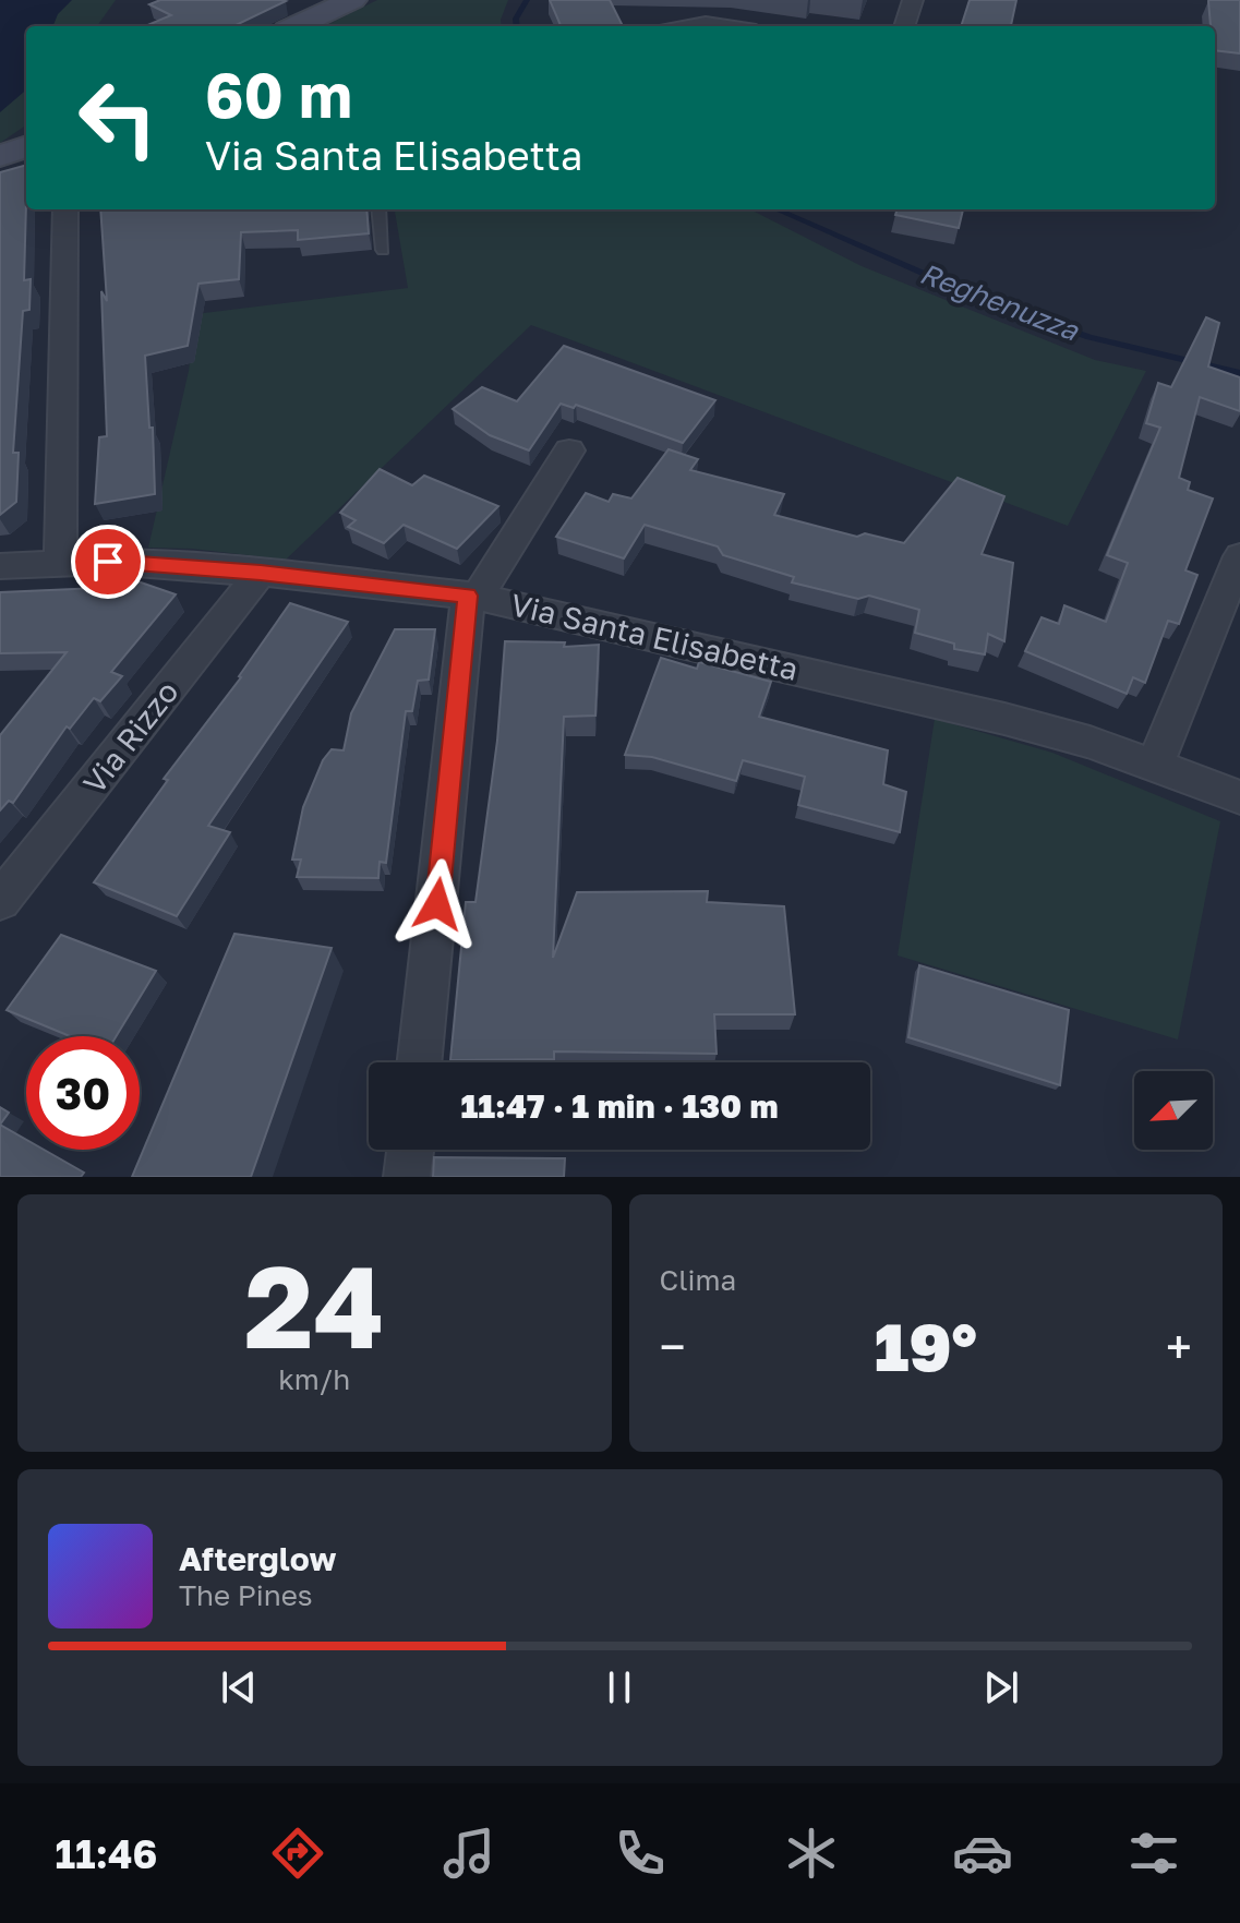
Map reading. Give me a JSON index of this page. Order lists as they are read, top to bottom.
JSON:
{
  "streets": {
    "street": ["Via Santa Elisabetta", "Via Rizzo"]
  },
  "crossings": [
    ["Via Santa Elisabetta", "Via Rizzo"]
  ],
  "water": ["Reghenuzza"],
  "north": "bottom left",
  "page": {
    "turn": ["60 m", "Via Santa Elisabetta"],
    "limit": "30",
    "trip": "11:47 · 1 min · 130 m",
    "tile": [
      ["24", "km/h"],
      "Clima"
    ],
    "heat": ["−", "19°", "+"],
    "song": ["Afterglow", "The Pines"],
    "tabs": "11:46"
  }
}
